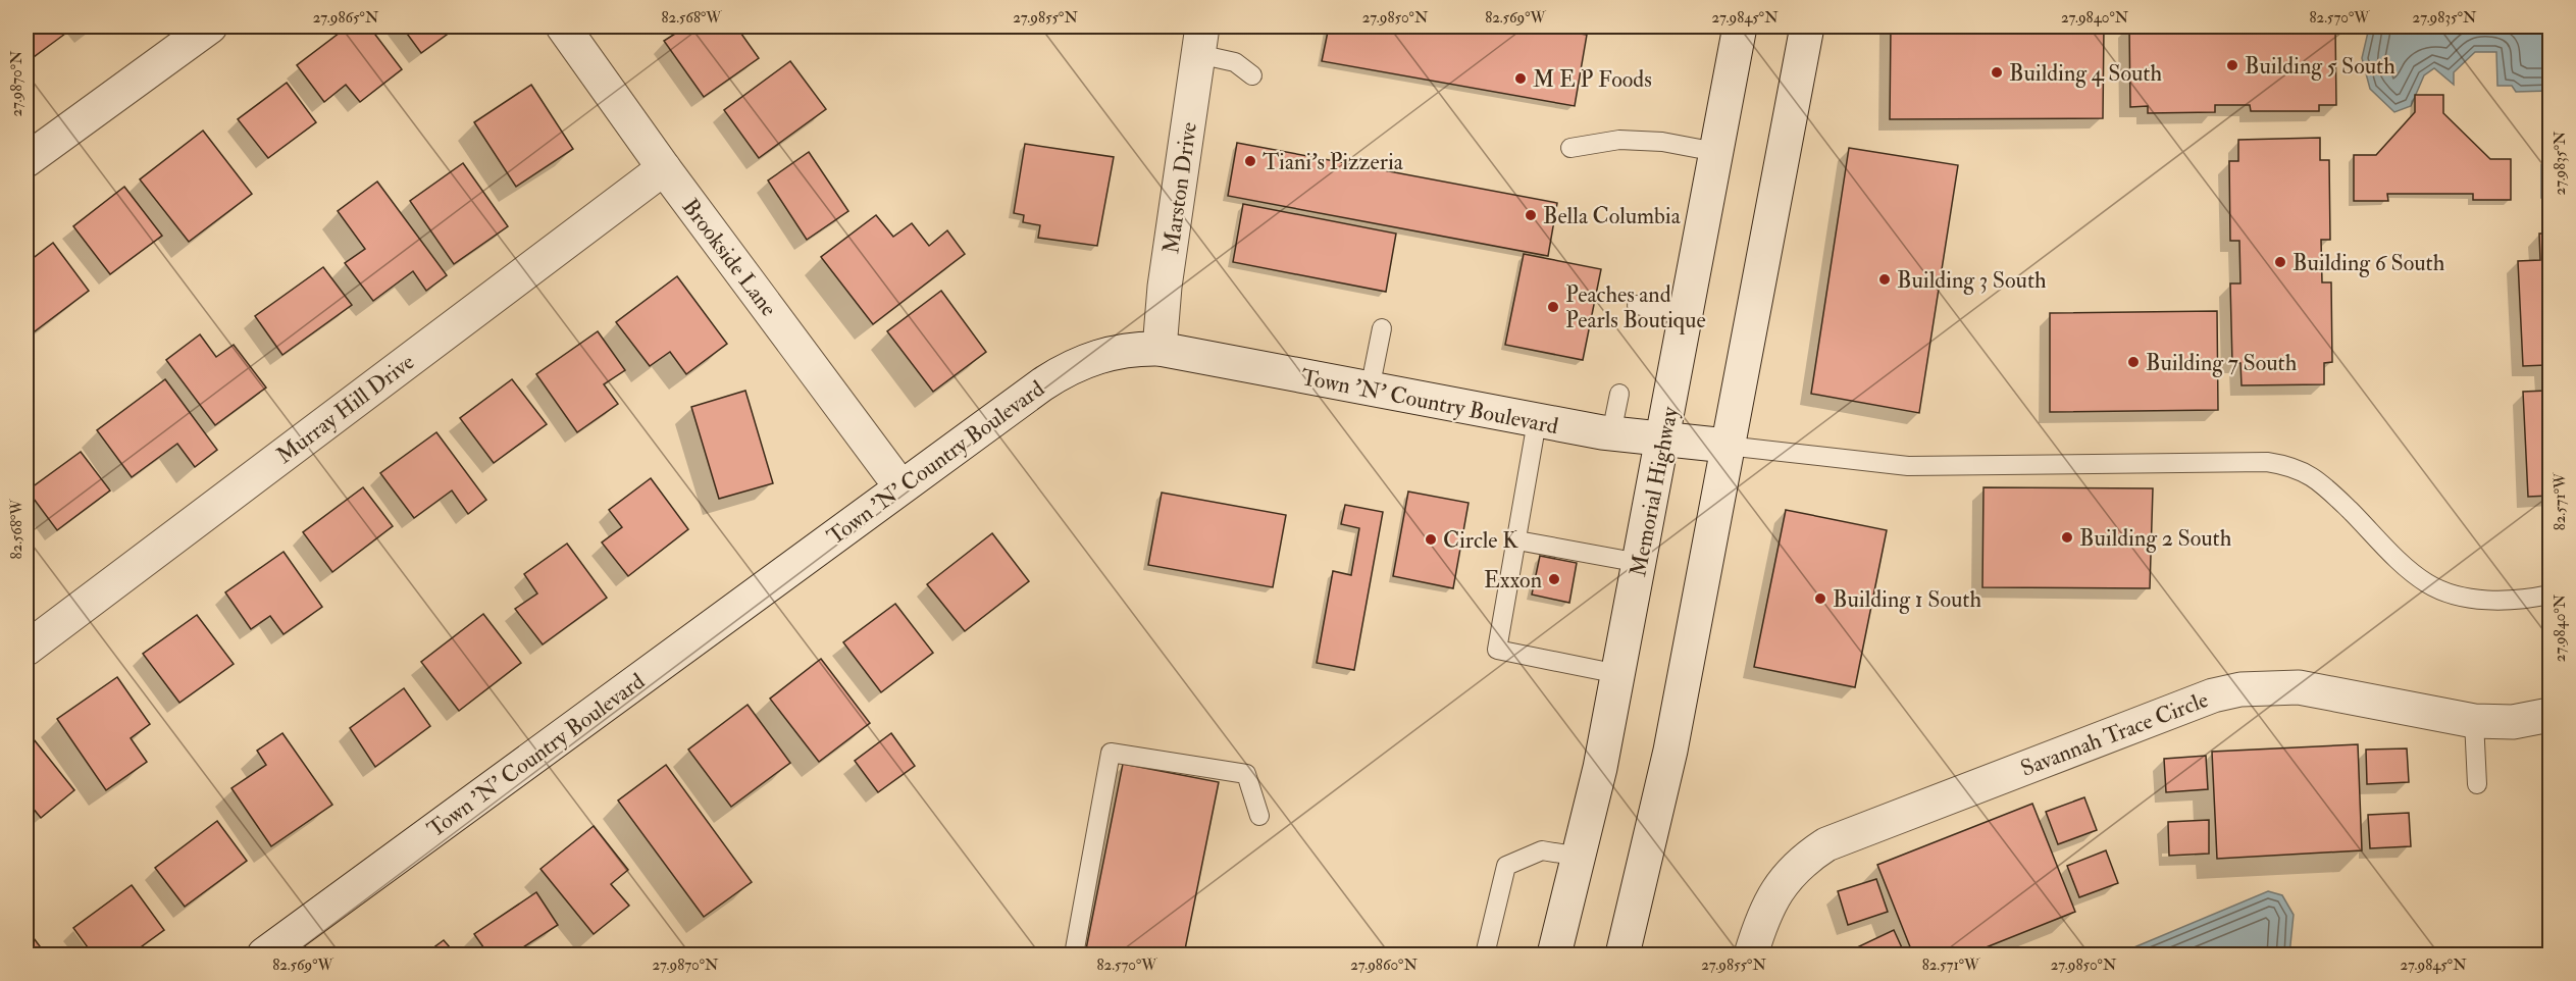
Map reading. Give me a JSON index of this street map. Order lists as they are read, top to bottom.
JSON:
{
  "streets": {
    "street": [
      "Marston Drive",
      "Brookside Lane",
      "Town 'N' Country Boulevard",
      "Murray Hill Drive",
      "Memorial Highway",
      "Savannah Trace Circle"
    ]
  },
  "crossings": [
    ["Marston Drive", "Town 'N' Country Boulevard"],
    ["Brookside Lane", "Town 'N' Country Boulevard"],
    ["Brookside Lane", "Murray Hill Drive"],
    ["Town 'N' Country Boulevard", "Memorial Highway"]
  ],
  "places": [
    "Building 5 South",
    "Building 4 South",
    "M E P Foods",
    "Tiani's Pizzeria",
    "Bella Columbia",
    "Building 6 South",
    "Building 3 South",
    "Peaches and Pearls Boutique",
    "Building 7 South",
    "Building 2 South",
    "Circle K",
    "Exxon",
    "Building 1 South"
  ],
  "coordinates": [
    "27.9865°N",
    "82.568°W",
    "27.9855°N",
    "27.9850°N",
    "82.569°W",
    "27.9845°N",
    "27.9840°N",
    "82.570°W",
    "27.9835°N",
    "27.9870°N",
    "82.571°W",
    "27.9860°N"
  ]
}
